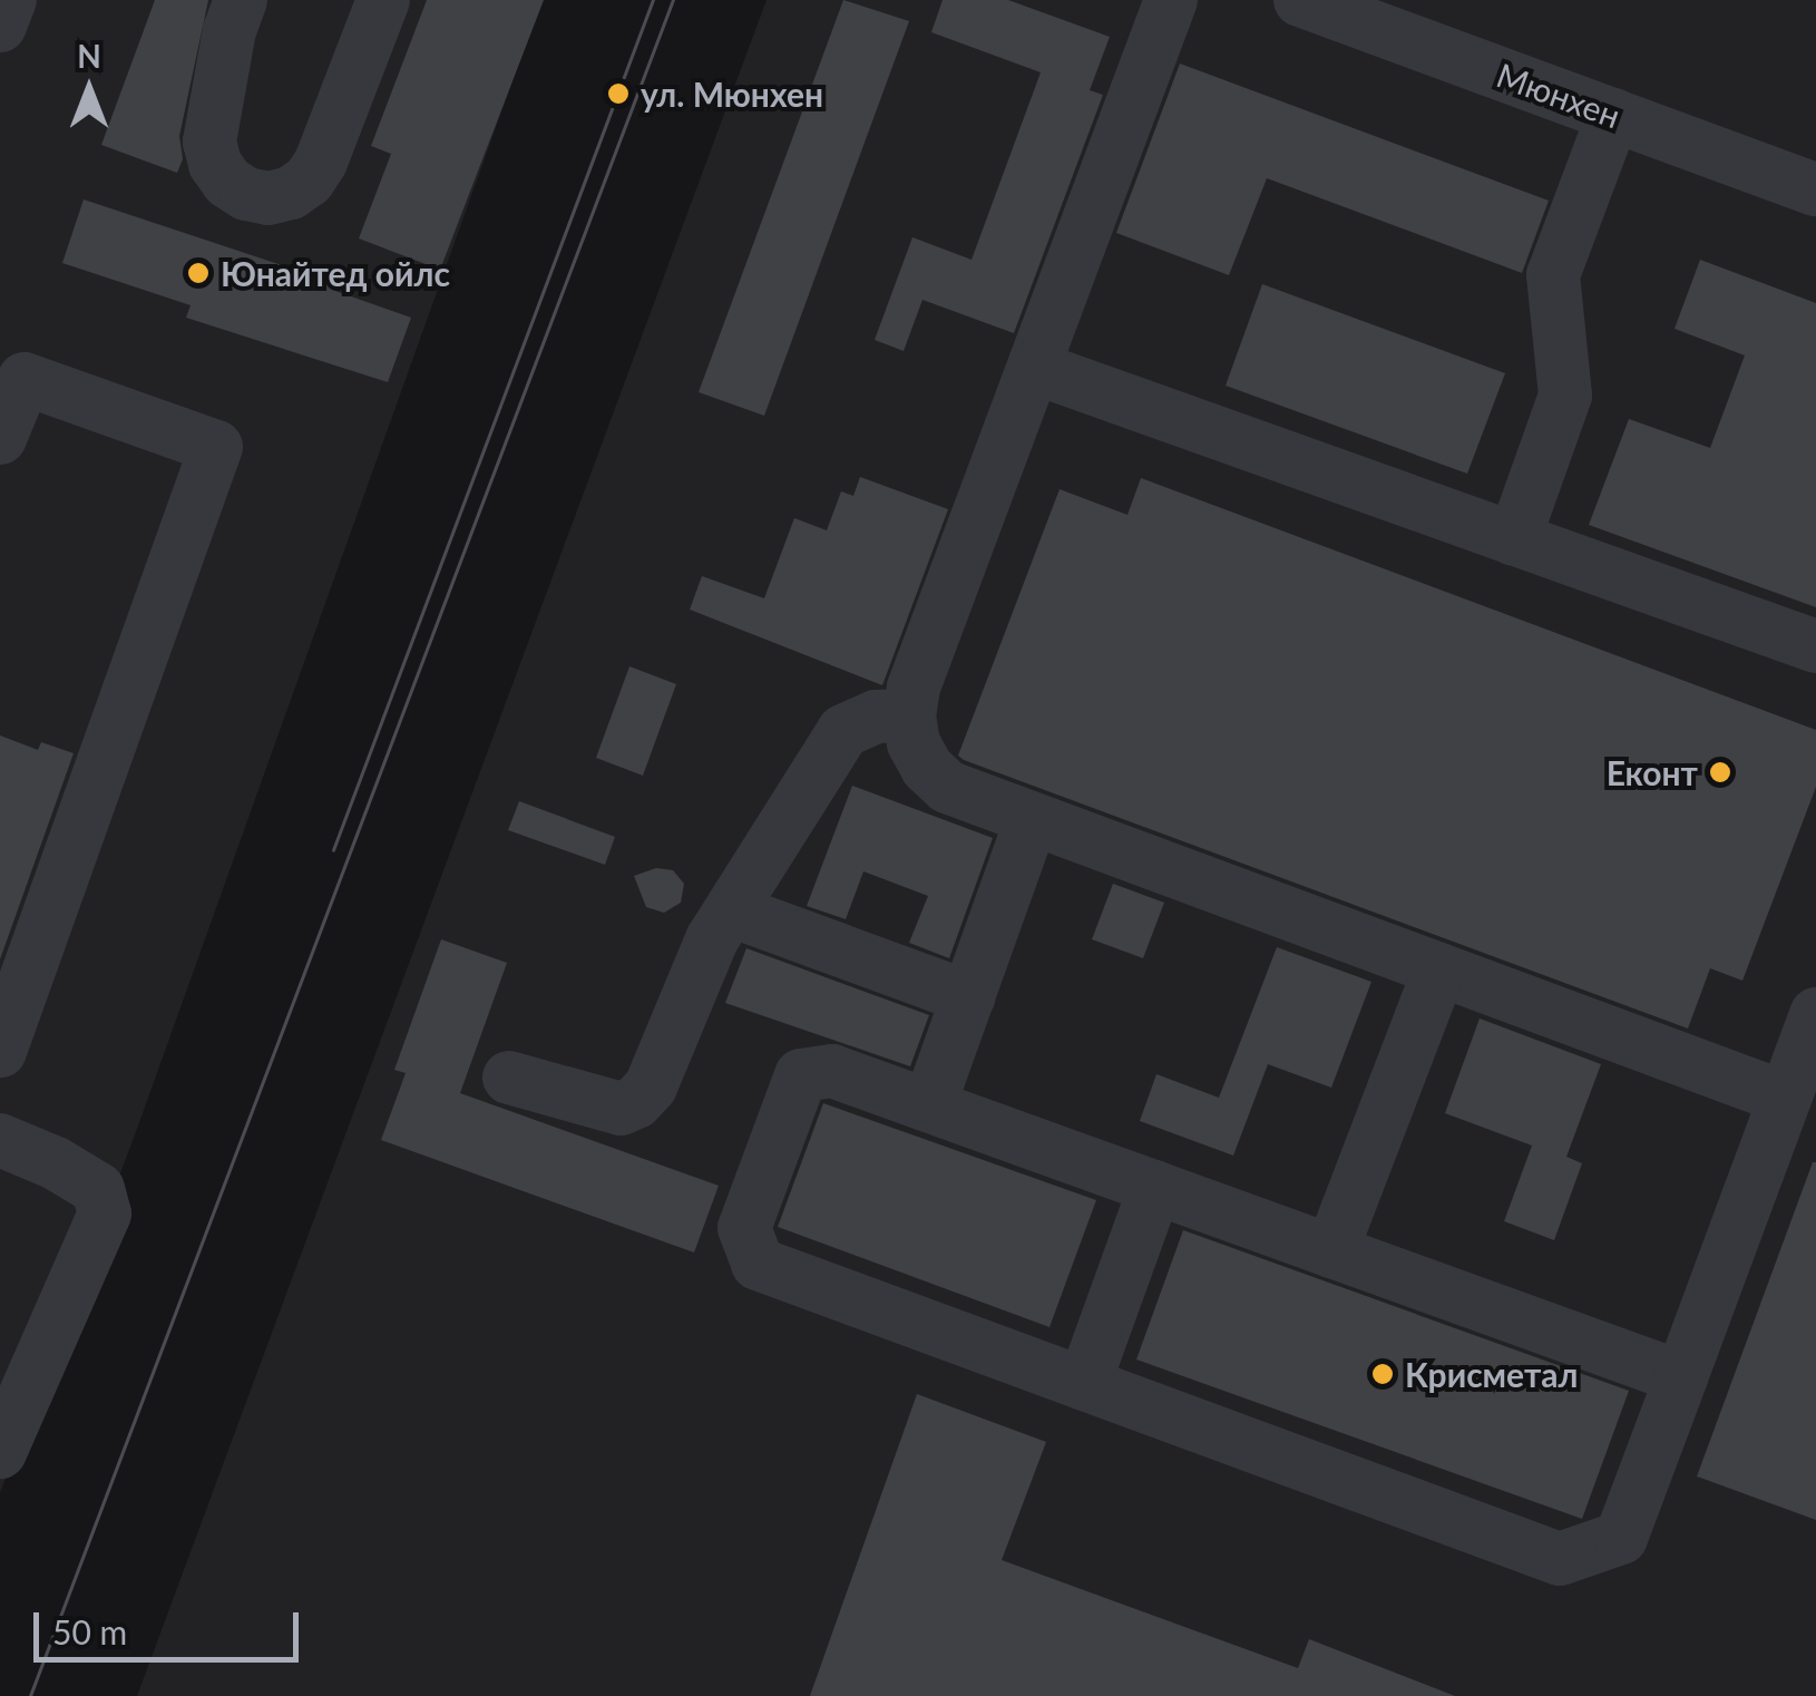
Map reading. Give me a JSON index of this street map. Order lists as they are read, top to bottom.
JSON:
{
  "streets": {
    "street": ["Мюнхен"]
  },
  "places": [
    "ул. Мюнхен",
    "Юнайтед ойлс",
    "Еконт",
    "Крисметал"
  ],
  "scale_bar": "50 m",
  "north": "top"
}
